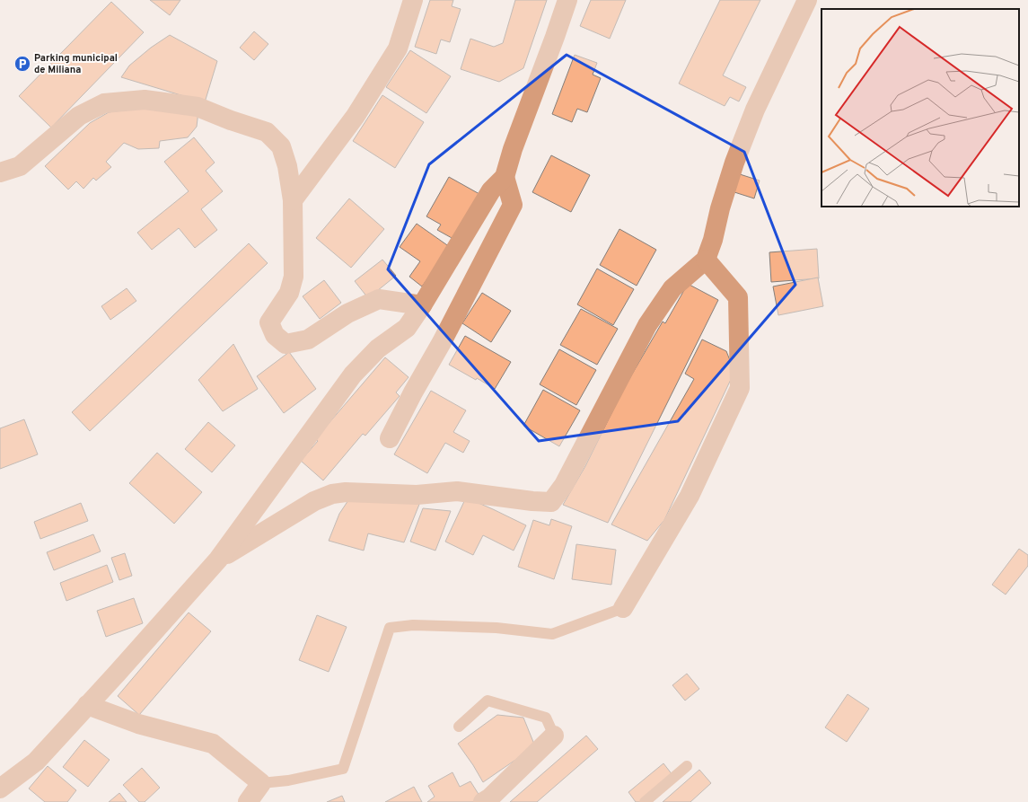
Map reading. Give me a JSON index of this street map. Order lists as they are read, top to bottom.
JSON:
{
  "places": {
    "parking": ["Parking municipal de Miliana"]
  }
}
